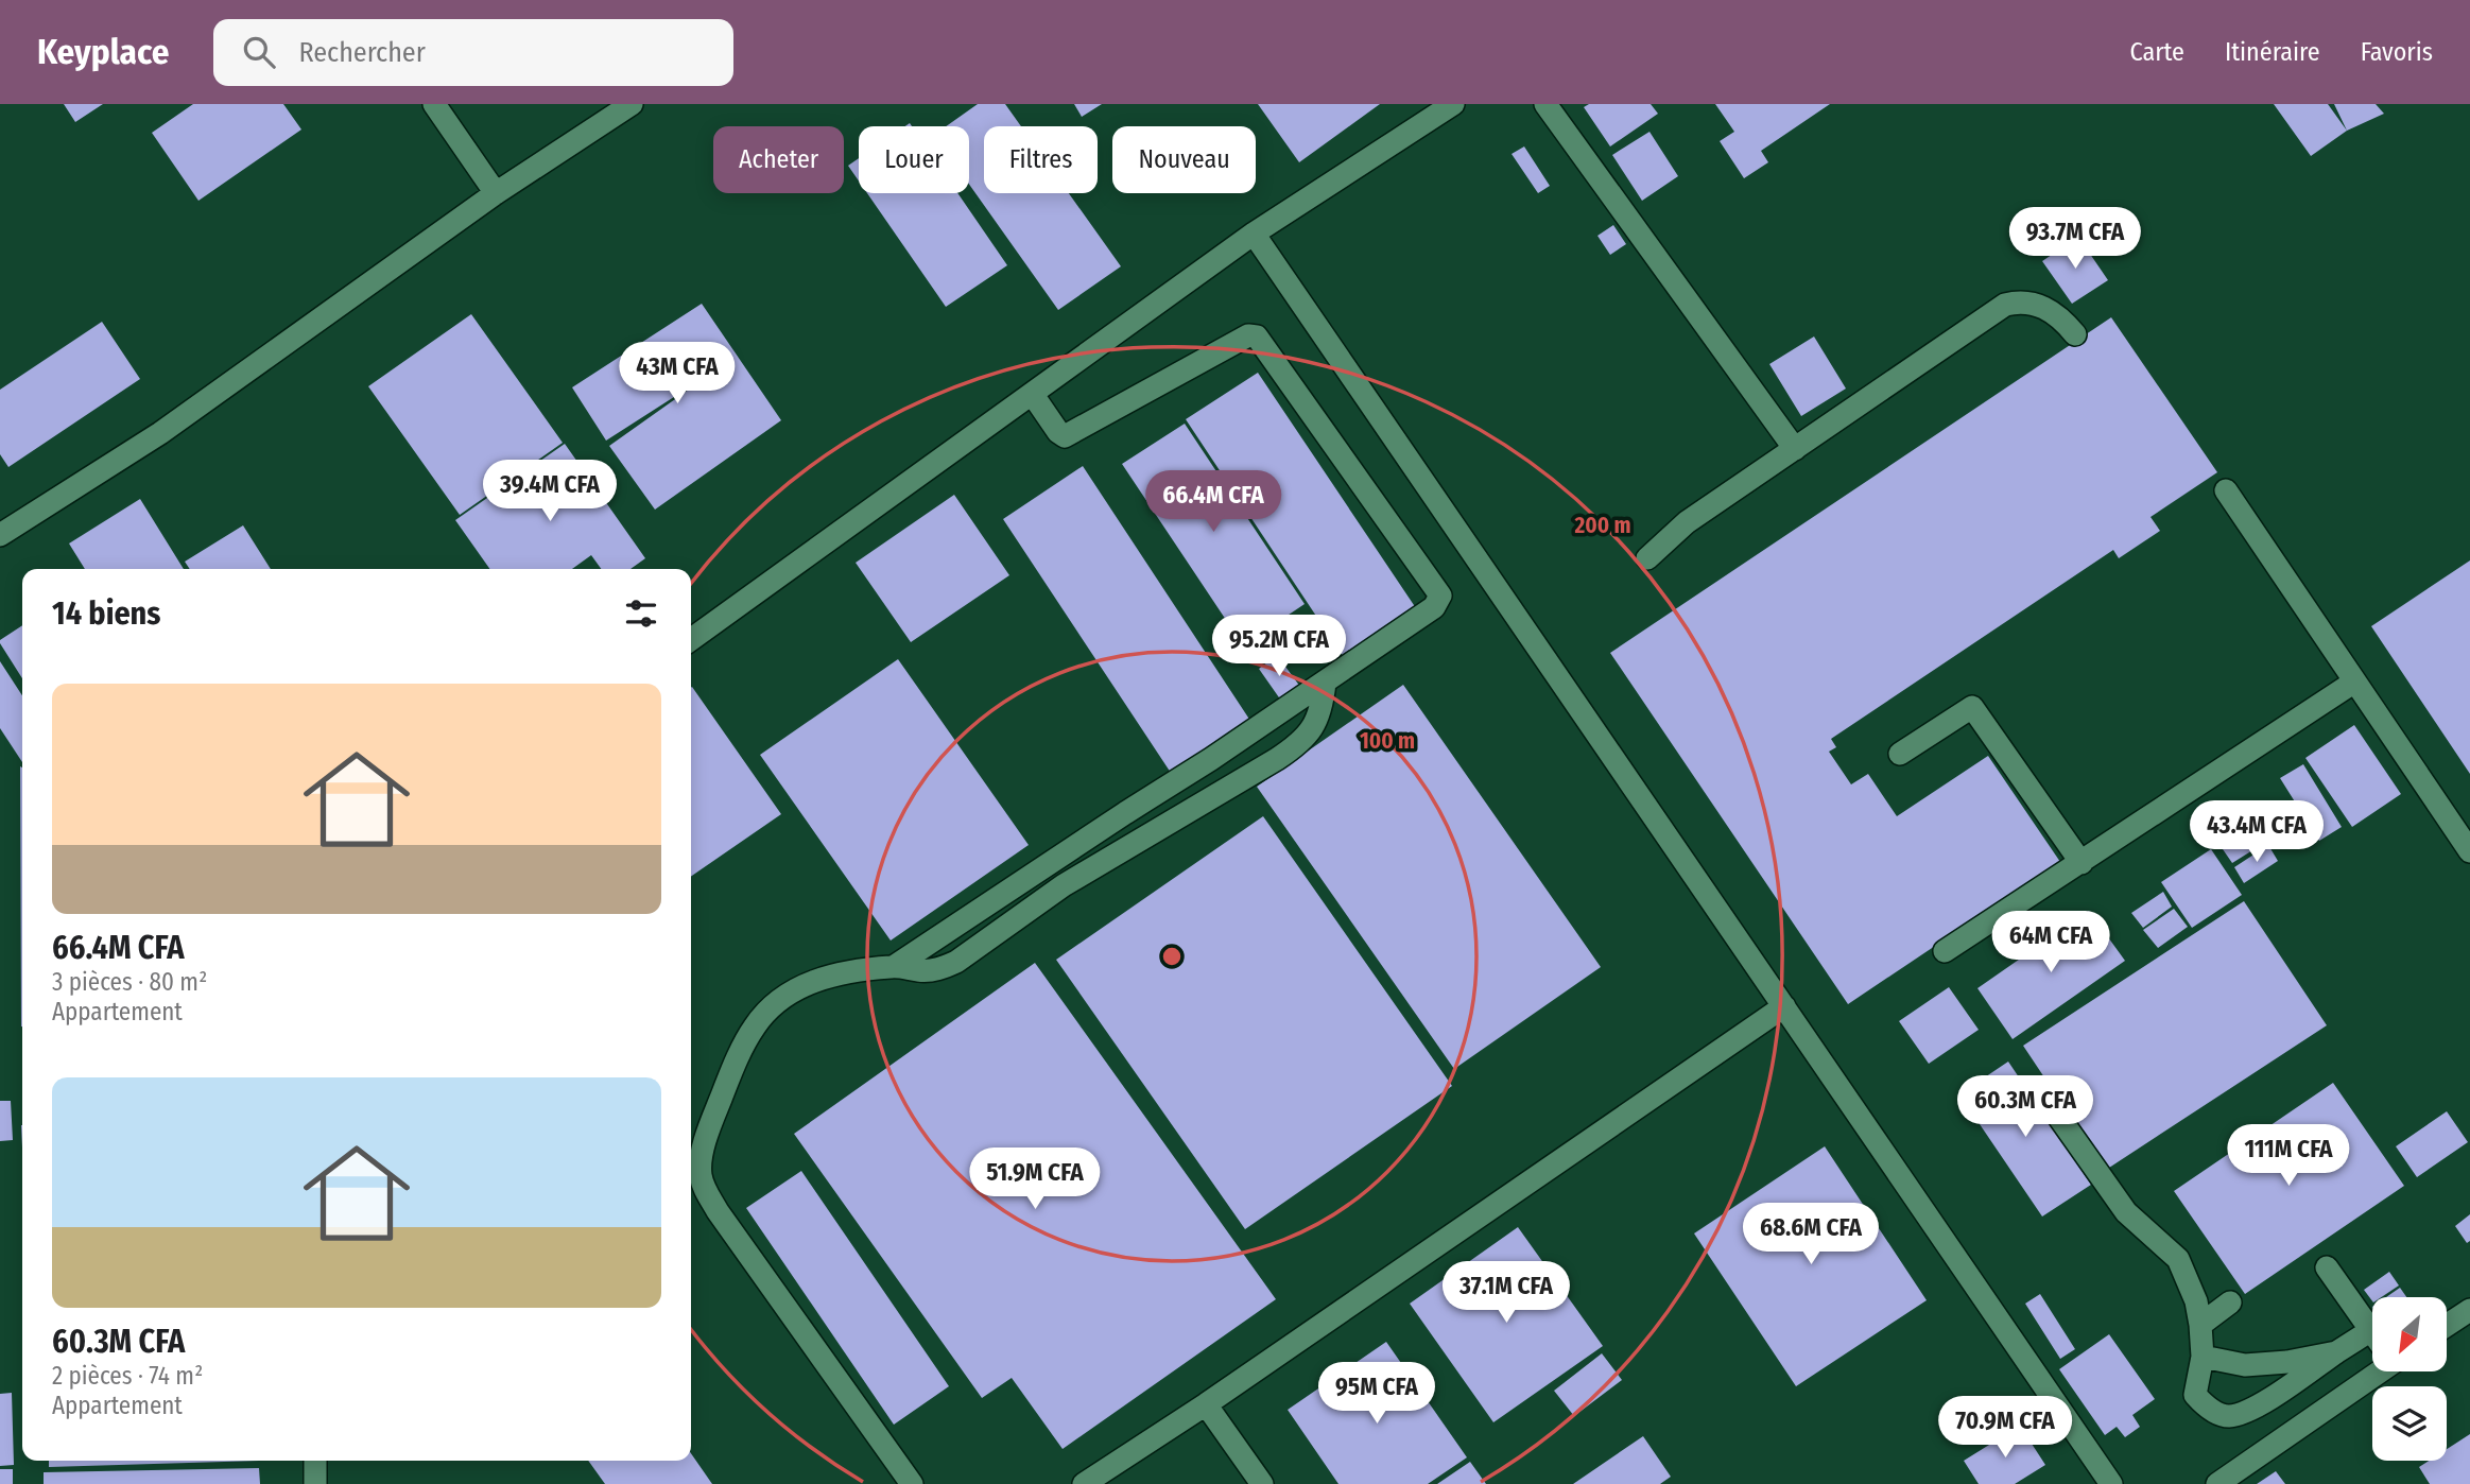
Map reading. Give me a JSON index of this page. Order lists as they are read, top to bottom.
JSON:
{
  "north": "bottom left",
  "page": {
    "header": "Keyplace",
    "search": "Rechercher",
    "nav": ["Carte", "Itinéraire", "Favoris"],
    "chip": [
      "Acheter",
      "Louer",
      "Filtres",
      "Nouveau"
    ],
    "price": [
      "93.7M CFA",
      "43M CFA",
      "39.4M CFA",
      "66.4M CFA",
      "95.2M CFA",
      "43.4M CFA",
      "64M CFA",
      "60.3M CFA",
      "111M CFA",
      "51.9M CFA",
      "68.6M CFA",
      "37.1M CFA",
      "95M CFA",
      "70.9M CFA"
    ],
    "heading": "14 biens",
    "list": [
      {
        "name": "66.4M CFA",
        "note": "3 pièces · 80 m² · Appartement"
      },
      {
        "name": "60.3M CFA",
        "note": "2 pièces · 74 m² · Appartement"
      }
    ]
  },
  "rings": ["200 m", "100 m"]
}
